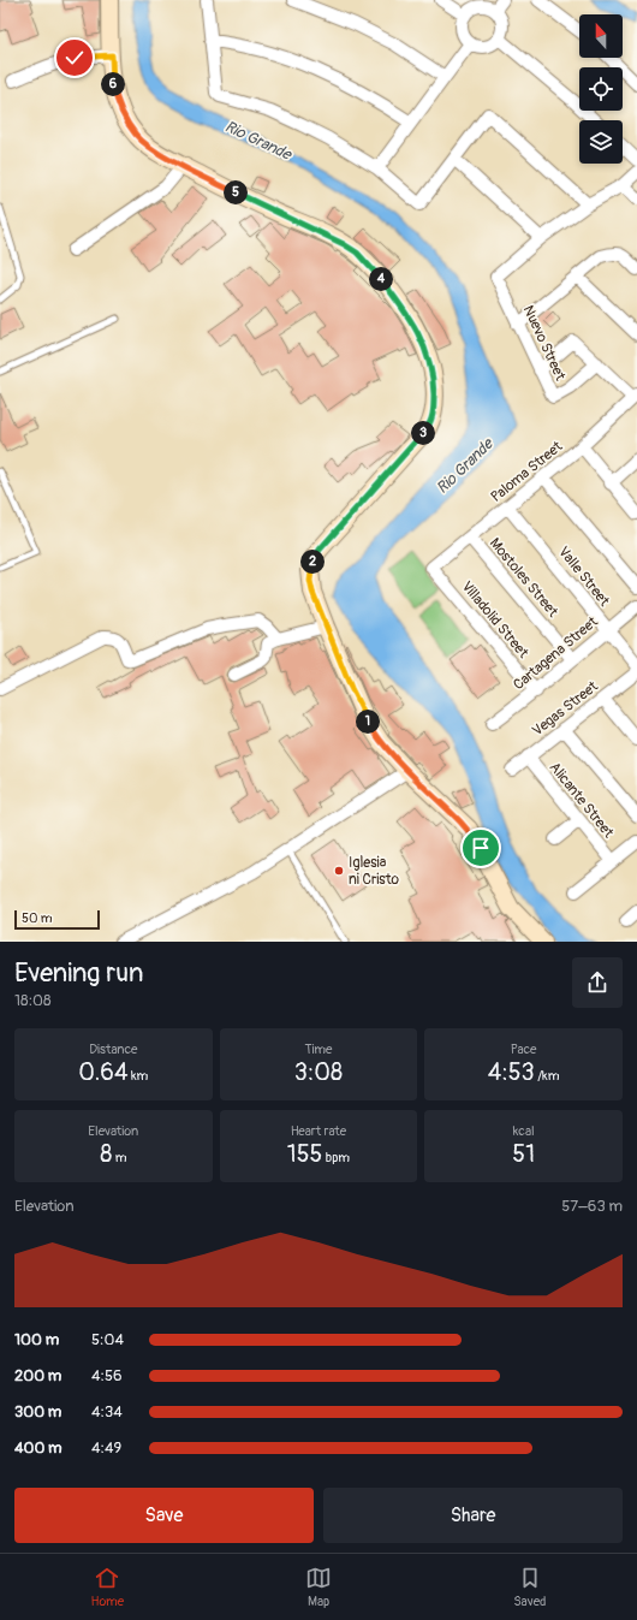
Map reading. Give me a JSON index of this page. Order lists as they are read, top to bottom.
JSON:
{
  "streets": {
    "street": [
      "Nuevo Street",
      "Paloma Street",
      "Valle Street",
      "Mostoles Street",
      "Villadolid Street",
      "Cartagena Street",
      "Vegas Street",
      "Alicante Street"
    ]
  },
  "crossings": [
    ["Paloma Street", "Valle Street"],
    ["Paloma Street", "Mostoles Street"],
    ["Paloma Street", "Villadolid Street"],
    ["Valle Street", "Cartagena Street"],
    ["Mostoles Street", "Cartagena Street"],
    ["Villadolid Street", "Cartagena Street"],
    ["Vegas Street", "Alicante Street"]
  ],
  "water": ["Rio Grande"],
  "places": ["Iglesia ni Cristo"],
  "scale_bar": "50 m",
  "north": "top",
  "page": {
    "pins": [
      "6",
      "5",
      "4",
      "3",
      "2",
      "1"
    ],
    "scale": "50 m",
    "heading": ["Evening run", "18:08"],
    "stats": [
      ["Distance", "0.64 km"],
      ["Time", "3:08"],
      ["Pace", "4:53 /km"],
      ["Elevation", "8 m"],
      ["Heart rate", "155 bpm"],
      ["kcal", "51"]
    ],
    "chart": ["Elevation", "57–63 m"],
    "list": [
      {
        "name": "100 m",
        "note": "5:04"
      },
      {
        "name": "200 m",
        "note": "4:56"
      },
      {
        "name": "300 m",
        "note": "4:34"
      },
      {
        "name": "400 m",
        "note": "4:49"
      }
    ],
    "buttons": ["Save", "Share"],
    "tabs": ["Home", "Map", "Saved"]
  }
}
